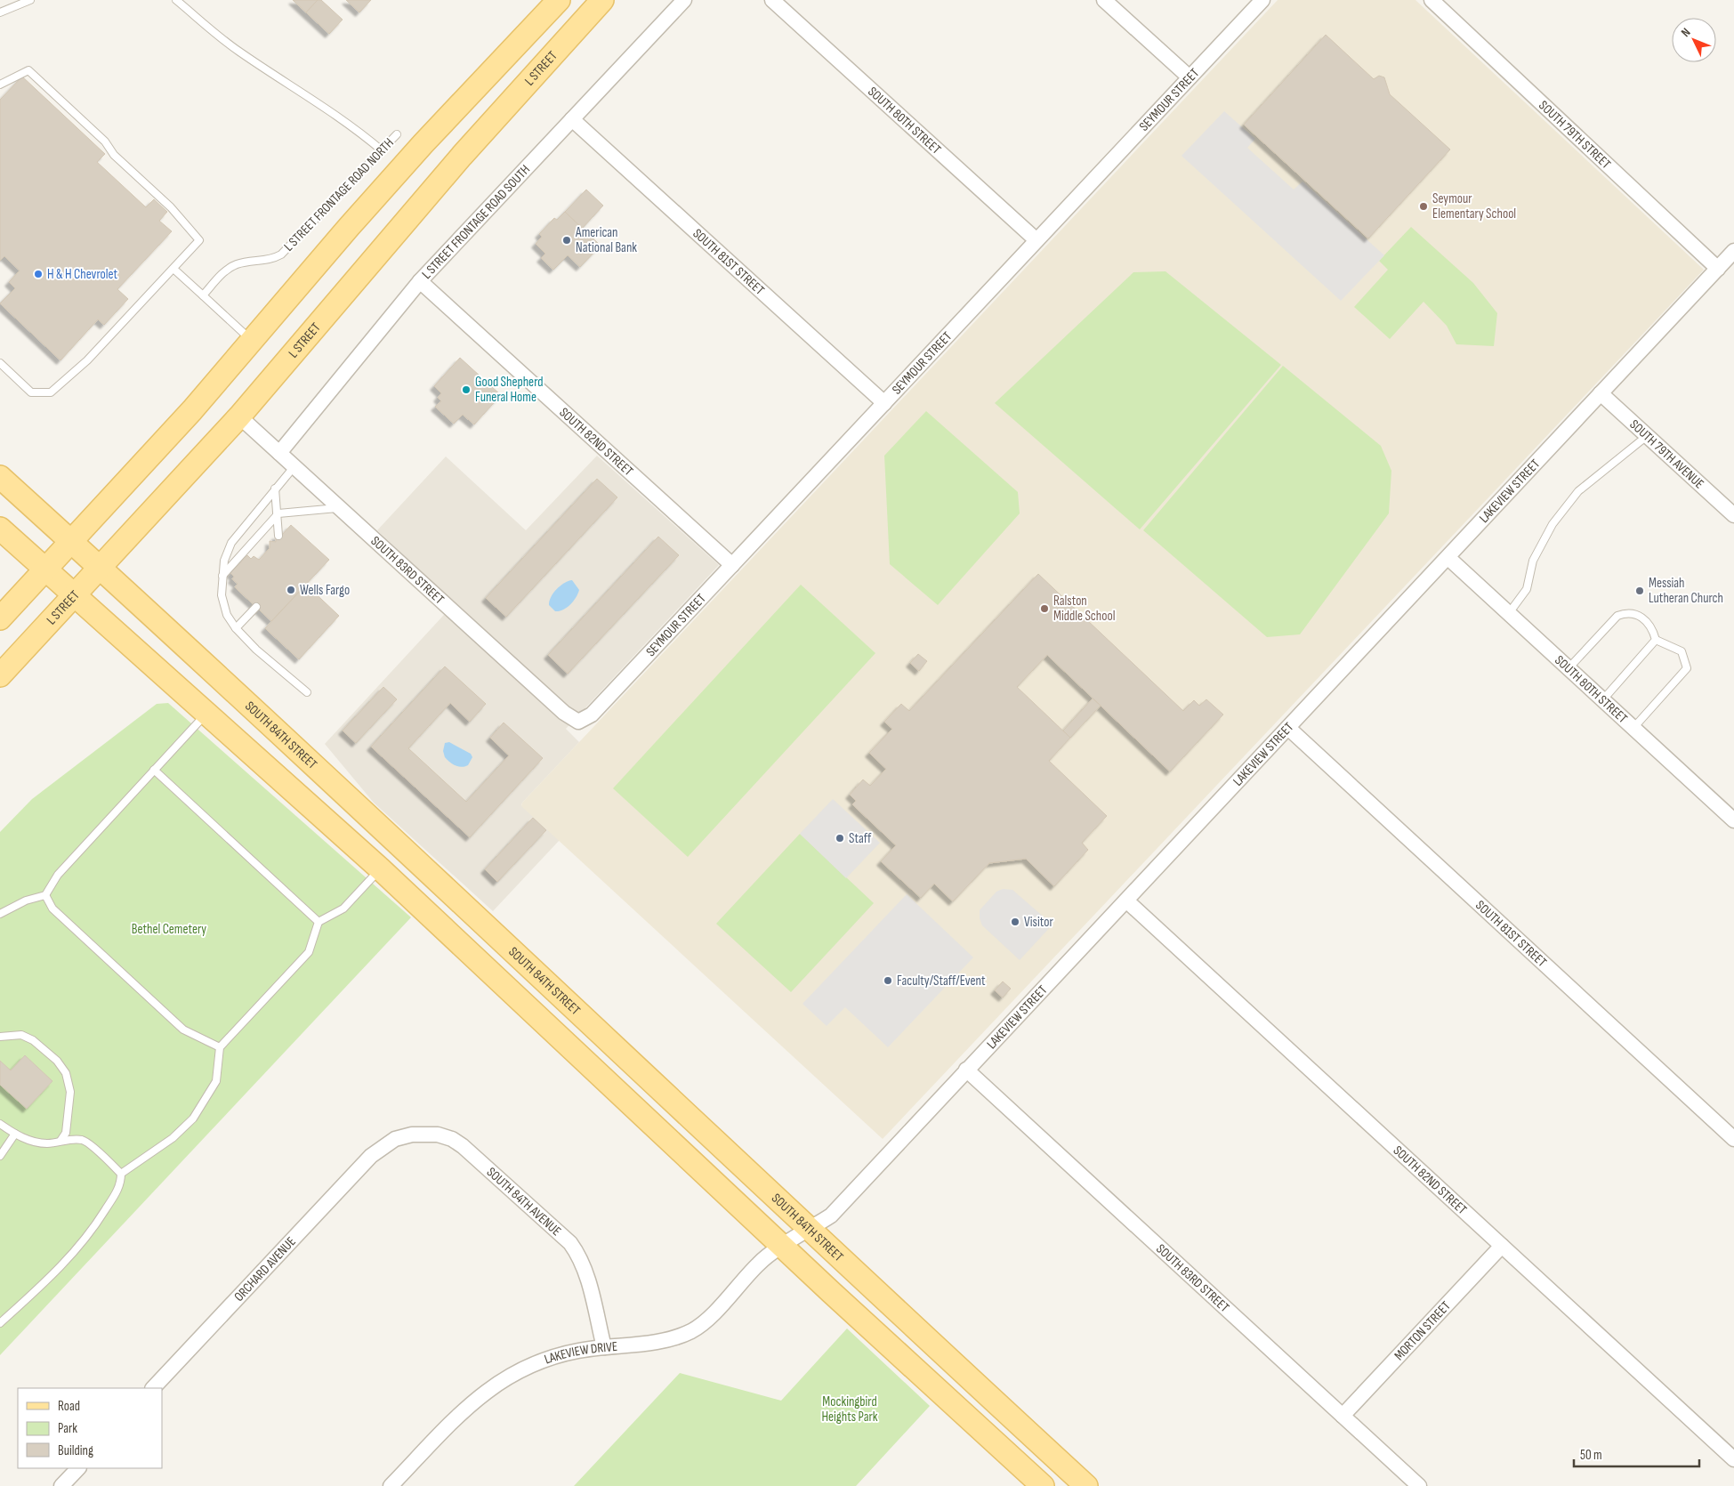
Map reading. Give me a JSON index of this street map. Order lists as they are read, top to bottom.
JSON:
{
  "streets": {
    "main road": ["L STREET", "SOUTH 84TH STREET"],
    "street": [
      "SEYMOUR STREET",
      "SOUTH 80TH STREET",
      "SOUTH 79TH STREET",
      "L STREET FRONTAGE ROAD SOUTH",
      "SOUTH 81ST STREET",
      "SOUTH 82ND STREET",
      "SOUTH 79TH AVENUE",
      "LAKEVIEW STREET",
      "SOUTH 83RD STREET",
      "SOUTH 84TH AVENUE",
      "ORCHARD AVENUE",
      "MORTON STREET",
      "LAKEVIEW DRIVE"
    ],
    "lane": ["L STREET FRONTAGE ROAD NORTH"]
  },
  "crossings": [
    ["L STREET", "SOUTH 83RD STREET"],
    ["L STREET", "SOUTH 84TH STREET"],
    ["SEYMOUR STREET", "SOUTH 80TH STREET"],
    ["SEYMOUR STREET", "SOUTH 81ST STREET"],
    ["SEYMOUR STREET", "SOUTH 82ND STREET"],
    ["SEYMOUR STREET", "SOUTH 83RD STREET"],
    ["SOUTH 80TH STREET", "LAKEVIEW STREET"],
    ["SOUTH 79TH STREET", "LAKEVIEW STREET"],
    ["L STREET FRONTAGE ROAD SOUTH", "SOUTH 81ST STREET"],
    ["L STREET FRONTAGE ROAD SOUTH", "SOUTH 82ND STREET"],
    ["L STREET FRONTAGE ROAD SOUTH", "SOUTH 83RD STREET"],
    ["SOUTH 81ST STREET", "LAKEVIEW STREET"],
    ["SOUTH 82ND STREET", "LAKEVIEW STREET"],
    ["SOUTH 82ND STREET", "MORTON STREET"],
    ["SOUTH 79TH AVENUE", "LAKEVIEW STREET"],
    ["LAKEVIEW STREET", "SOUTH 83RD STREET"],
    ["LAKEVIEW STREET", "SOUTH 84TH STREET"],
    ["LAKEVIEW STREET", "LAKEVIEW DRIVE"],
    ["SOUTH 83RD STREET", "MORTON STREET"],
    ["SOUTH 84TH AVENUE", "ORCHARD AVENUE"],
    ["SOUTH 84TH AVENUE", "LAKEVIEW DRIVE"]
  ],
  "parks": ["Bethel Cemetery", "Mockingbird Heights Park"],
  "places": [
    "Seymour Elementary School",
    "American National Bank",
    "H & H Chevrolet",
    "Good Shepherd Funeral Home",
    "Wells Fargo",
    "Messiah Lutheran Church",
    "Ralston Middle School",
    "Staff",
    "Visitor",
    "Faculty/Staff/Event"
  ],
  "legend": ["Road", "Park", "Building"],
  "scale_bar": "50 m",
  "north": "top left"
}
